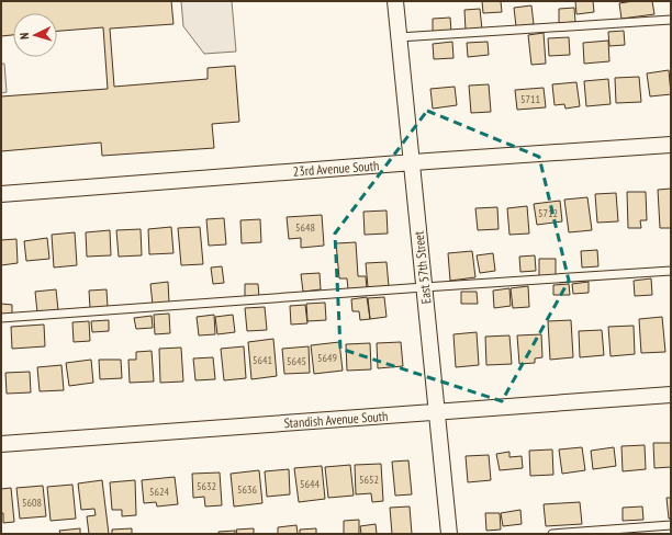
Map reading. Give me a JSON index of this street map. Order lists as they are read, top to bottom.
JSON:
{
  "streets": {
    "street": ["23rd Avenue South", "East 57th Street", "Standish Avenue South"]
  },
  "crossings": [
    ["23rd Avenue South", "East 57th Street"],
    ["East 57th Street", "Standish Avenue South"]
  ],
  "house_numbers": [
    "5711",
    "5712",
    "5648",
    "5649",
    "5641",
    "5645",
    "5652",
    "5644",
    "5632",
    "5636",
    "5624",
    "5608"
  ],
  "north": "left"
}
